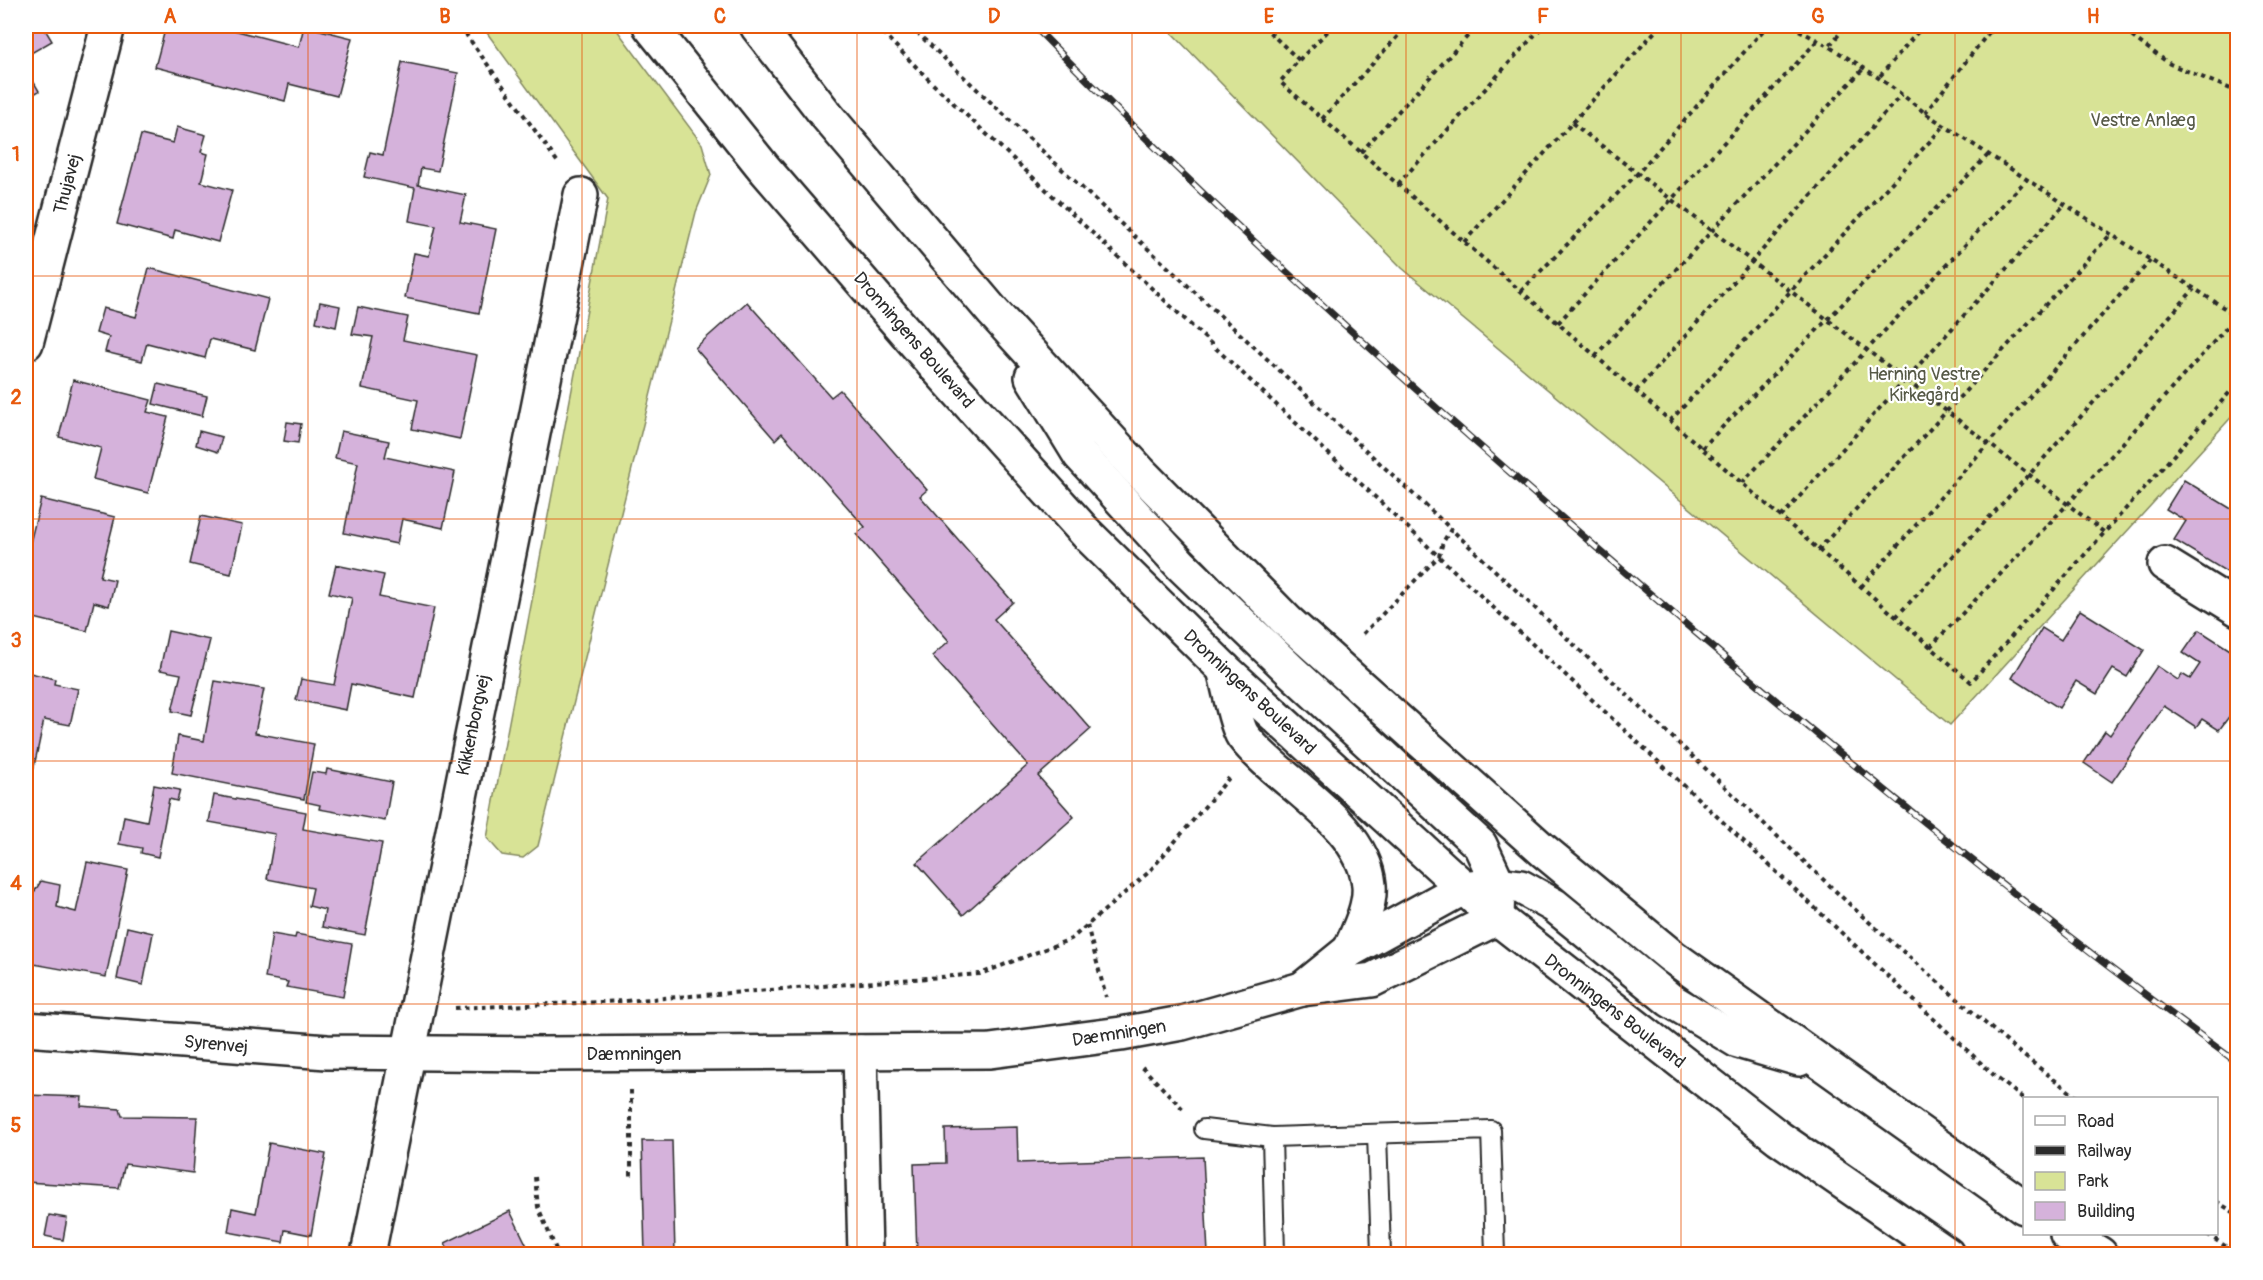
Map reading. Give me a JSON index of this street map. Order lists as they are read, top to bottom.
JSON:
{
  "streets": {
    "main road": [
      "Thujavej",
      "Dronningens Boulevard",
      "Kikkenborgvej",
      "Dæmningen",
      "Syrenvej"
    ]
  },
  "crossings": [
    ["Kikkenborgvej", "Dæmningen"],
    ["Kikkenborgvej", "Syrenvej"],
    ["Dæmningen", "Syrenvej"]
  ],
  "parks": ["Vestre Anlæg", "Herning Vestre Kirkegård"],
  "legend": [
    "Road",
    "Railway",
    "Park",
    "Building"
  ],
  "grid": {
    "columns": [
      "A",
      "B",
      "C",
      "D",
      "E",
      "F",
      "G",
      "H"
    ],
    "rows": [
      "1",
      "2",
      "3",
      "4",
      "5"
    ]
  }
}
